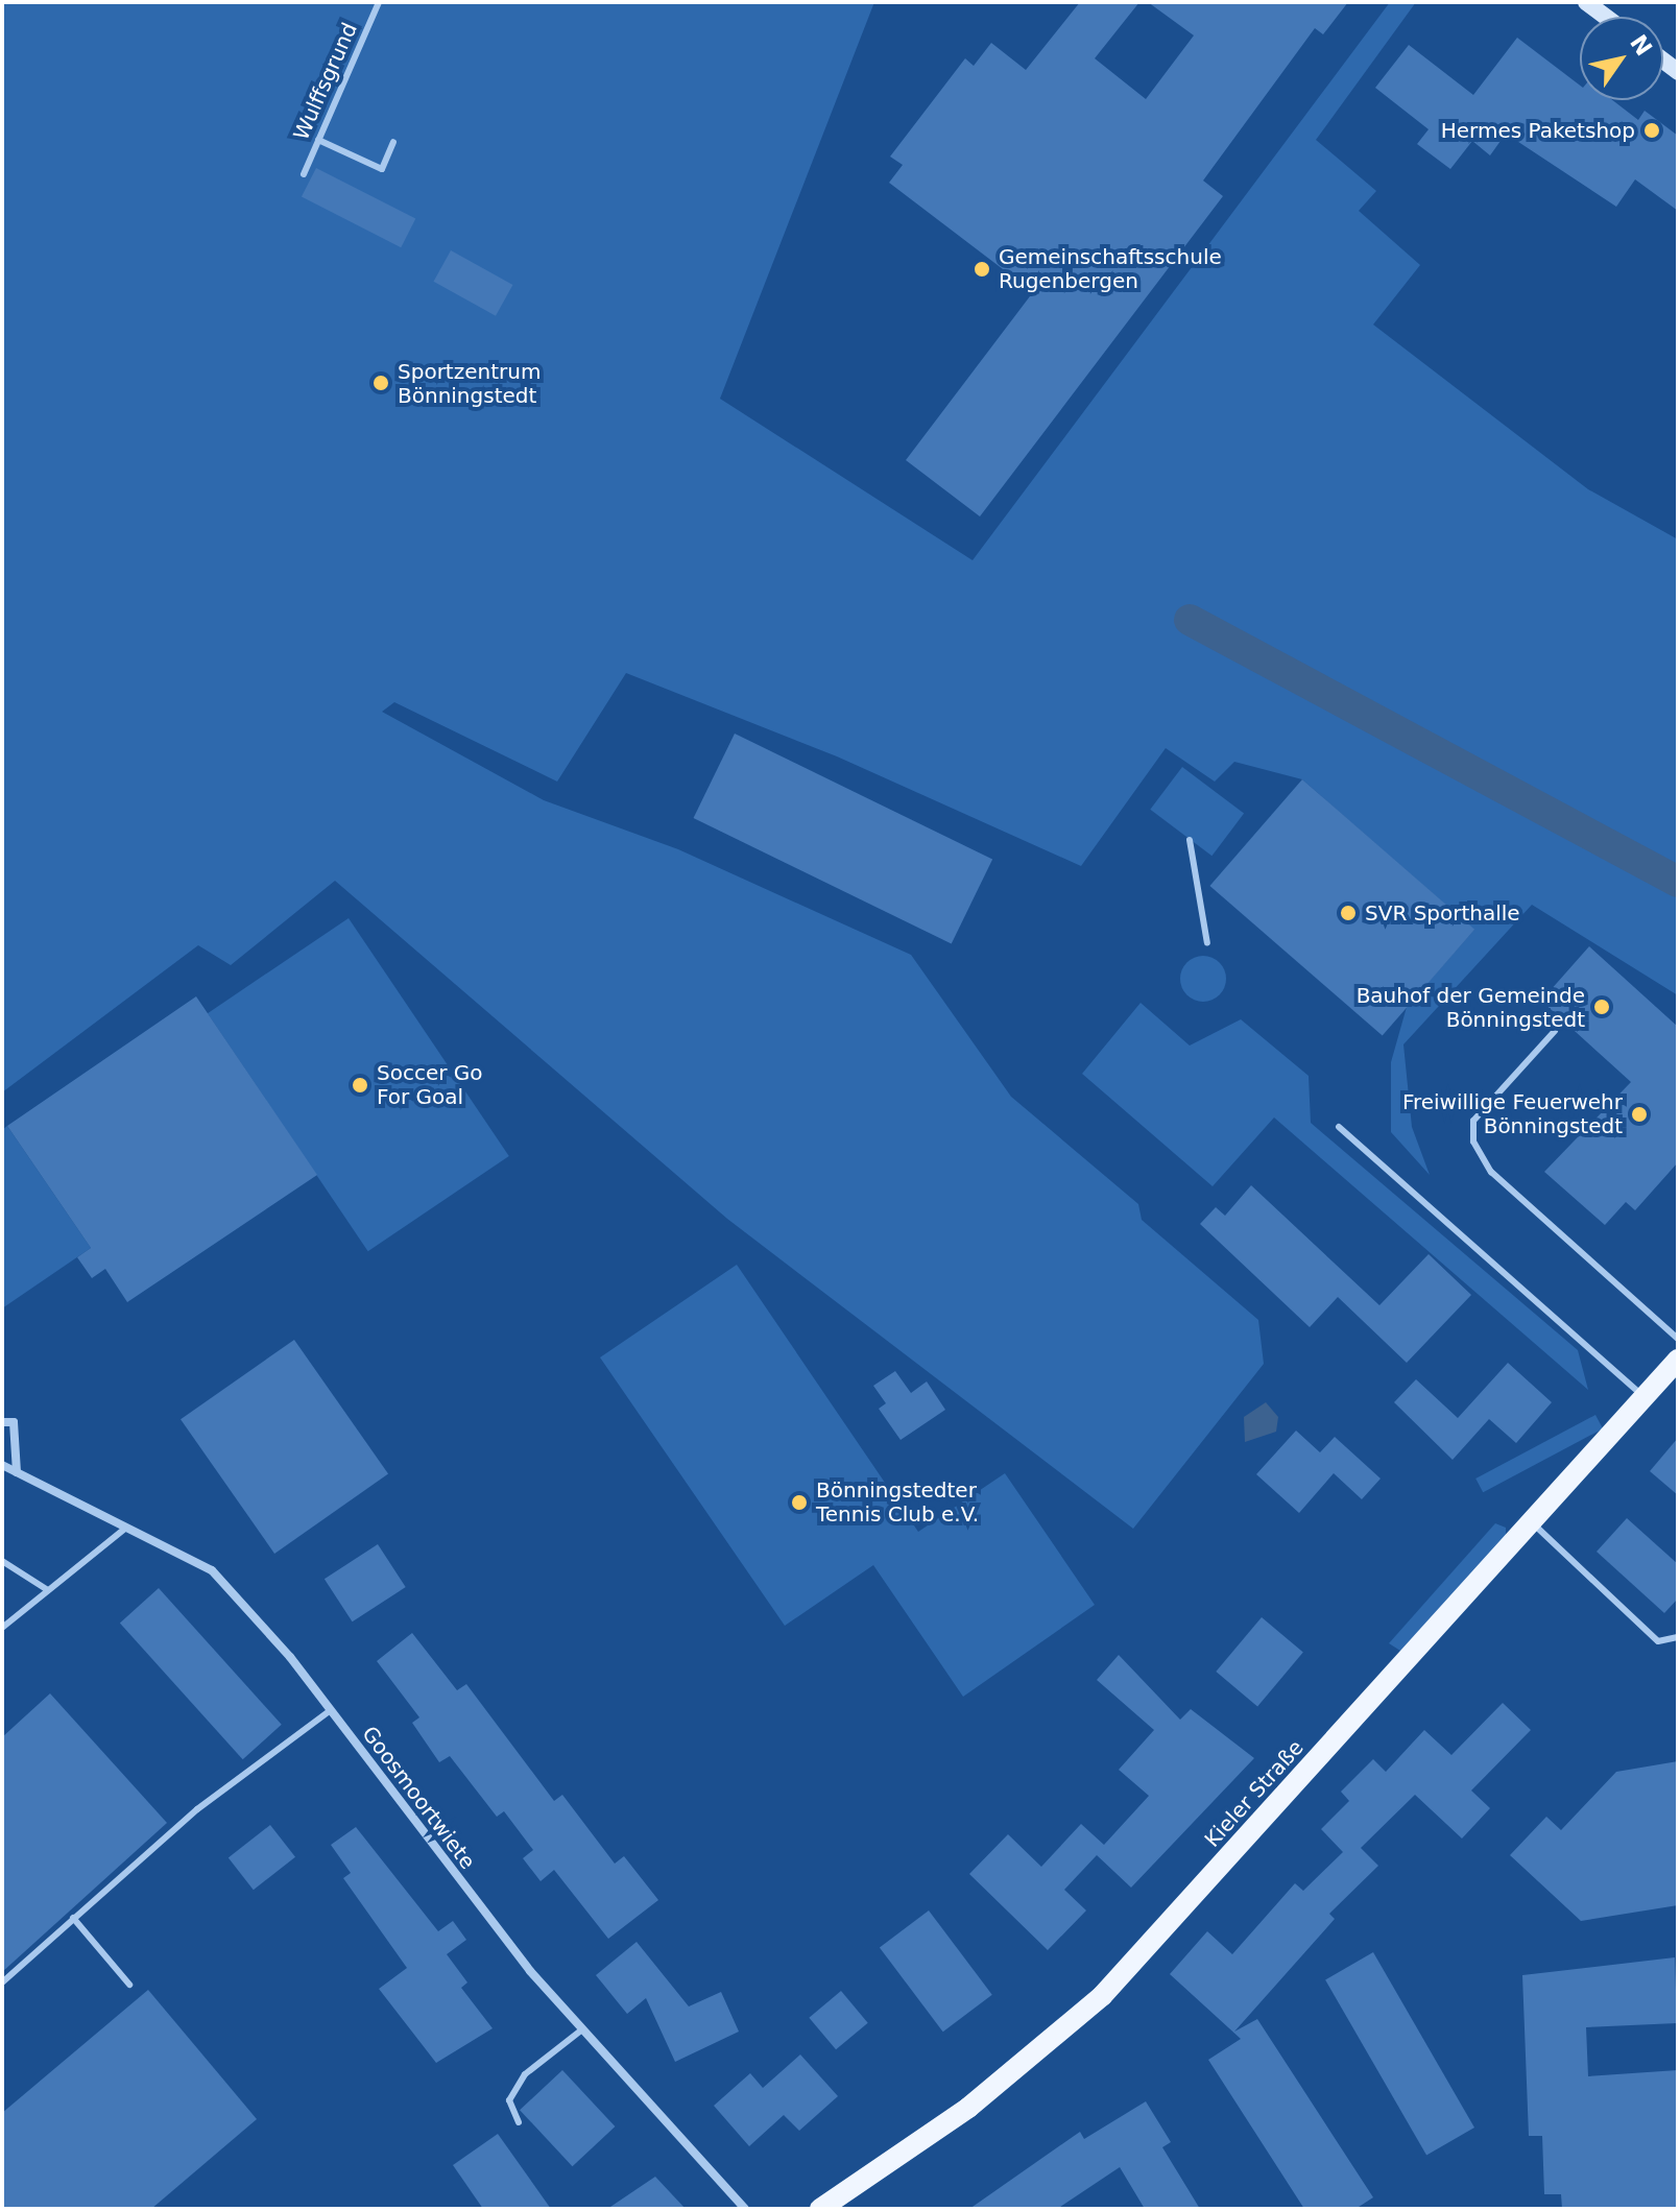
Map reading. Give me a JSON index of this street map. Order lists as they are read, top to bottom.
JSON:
{
  "streets": {
    "main road": ["Kieler Straße"],
    "street": ["Goosmoortwiete"],
    "lane": ["Wulffsgrund"]
  },
  "places": [
    "Hermes Paketshop",
    "Gemeinschaftsschule Rugenbergen",
    "Sportzentrum Bönningstedt",
    "SVR Sporthalle",
    "Bauhof der Gemeinde Bönningstedt",
    "Soccer Go For Goal",
    "Freiwillige Feuerwehr Bönningstedt",
    "Bönningstedter Tennis Club e.V."
  ],
  "north": "top right"
}
